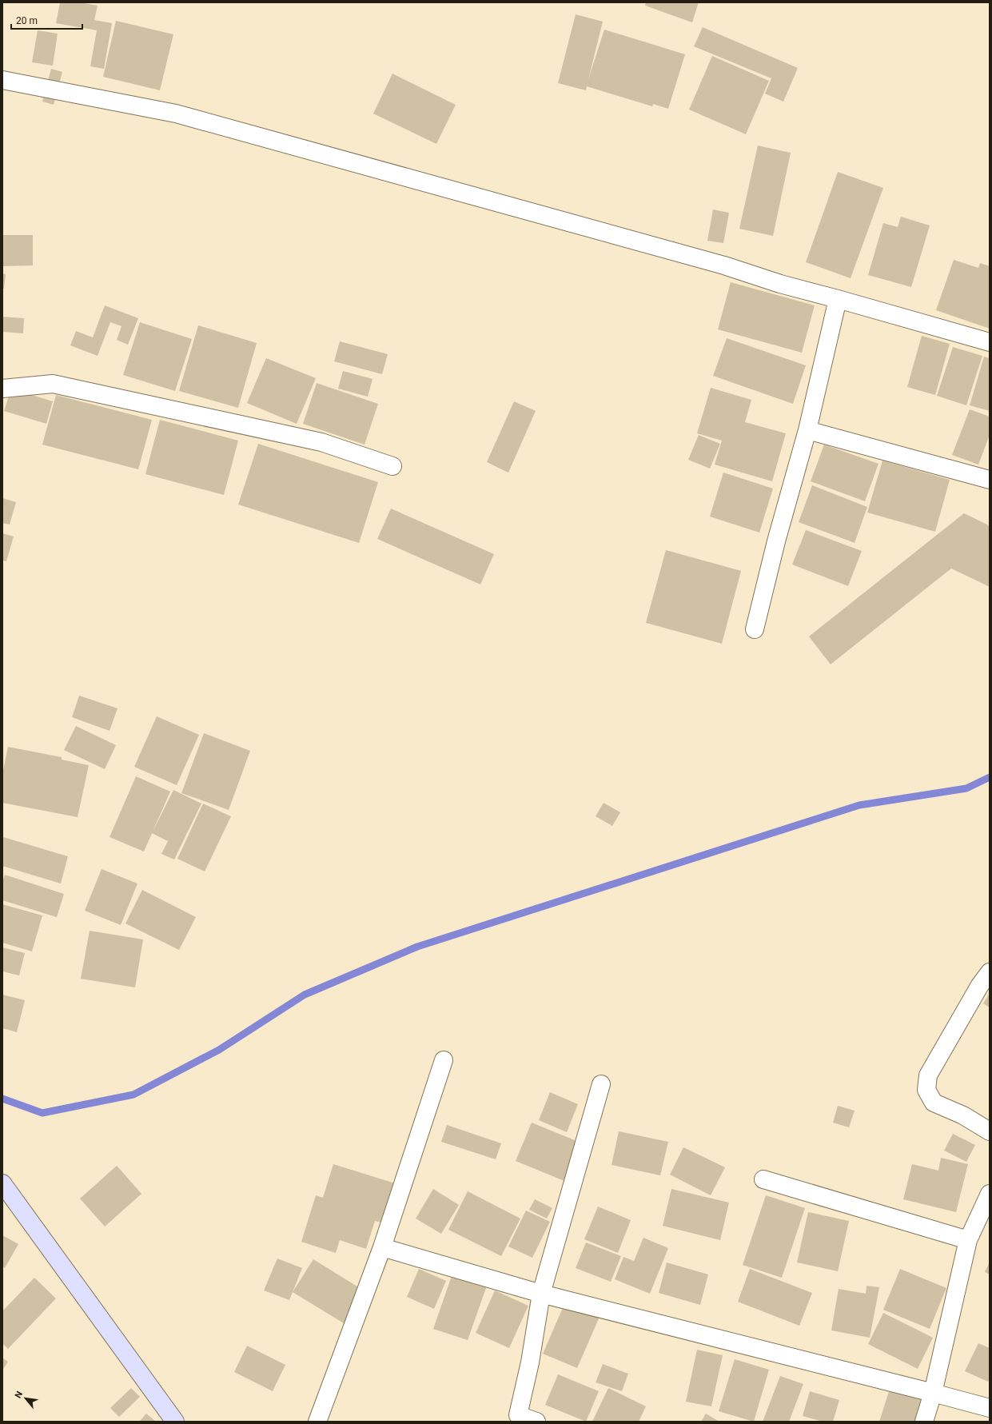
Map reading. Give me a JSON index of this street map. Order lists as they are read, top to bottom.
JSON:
{
  "scale_bar": "20 m",
  "north": "top left"
}
